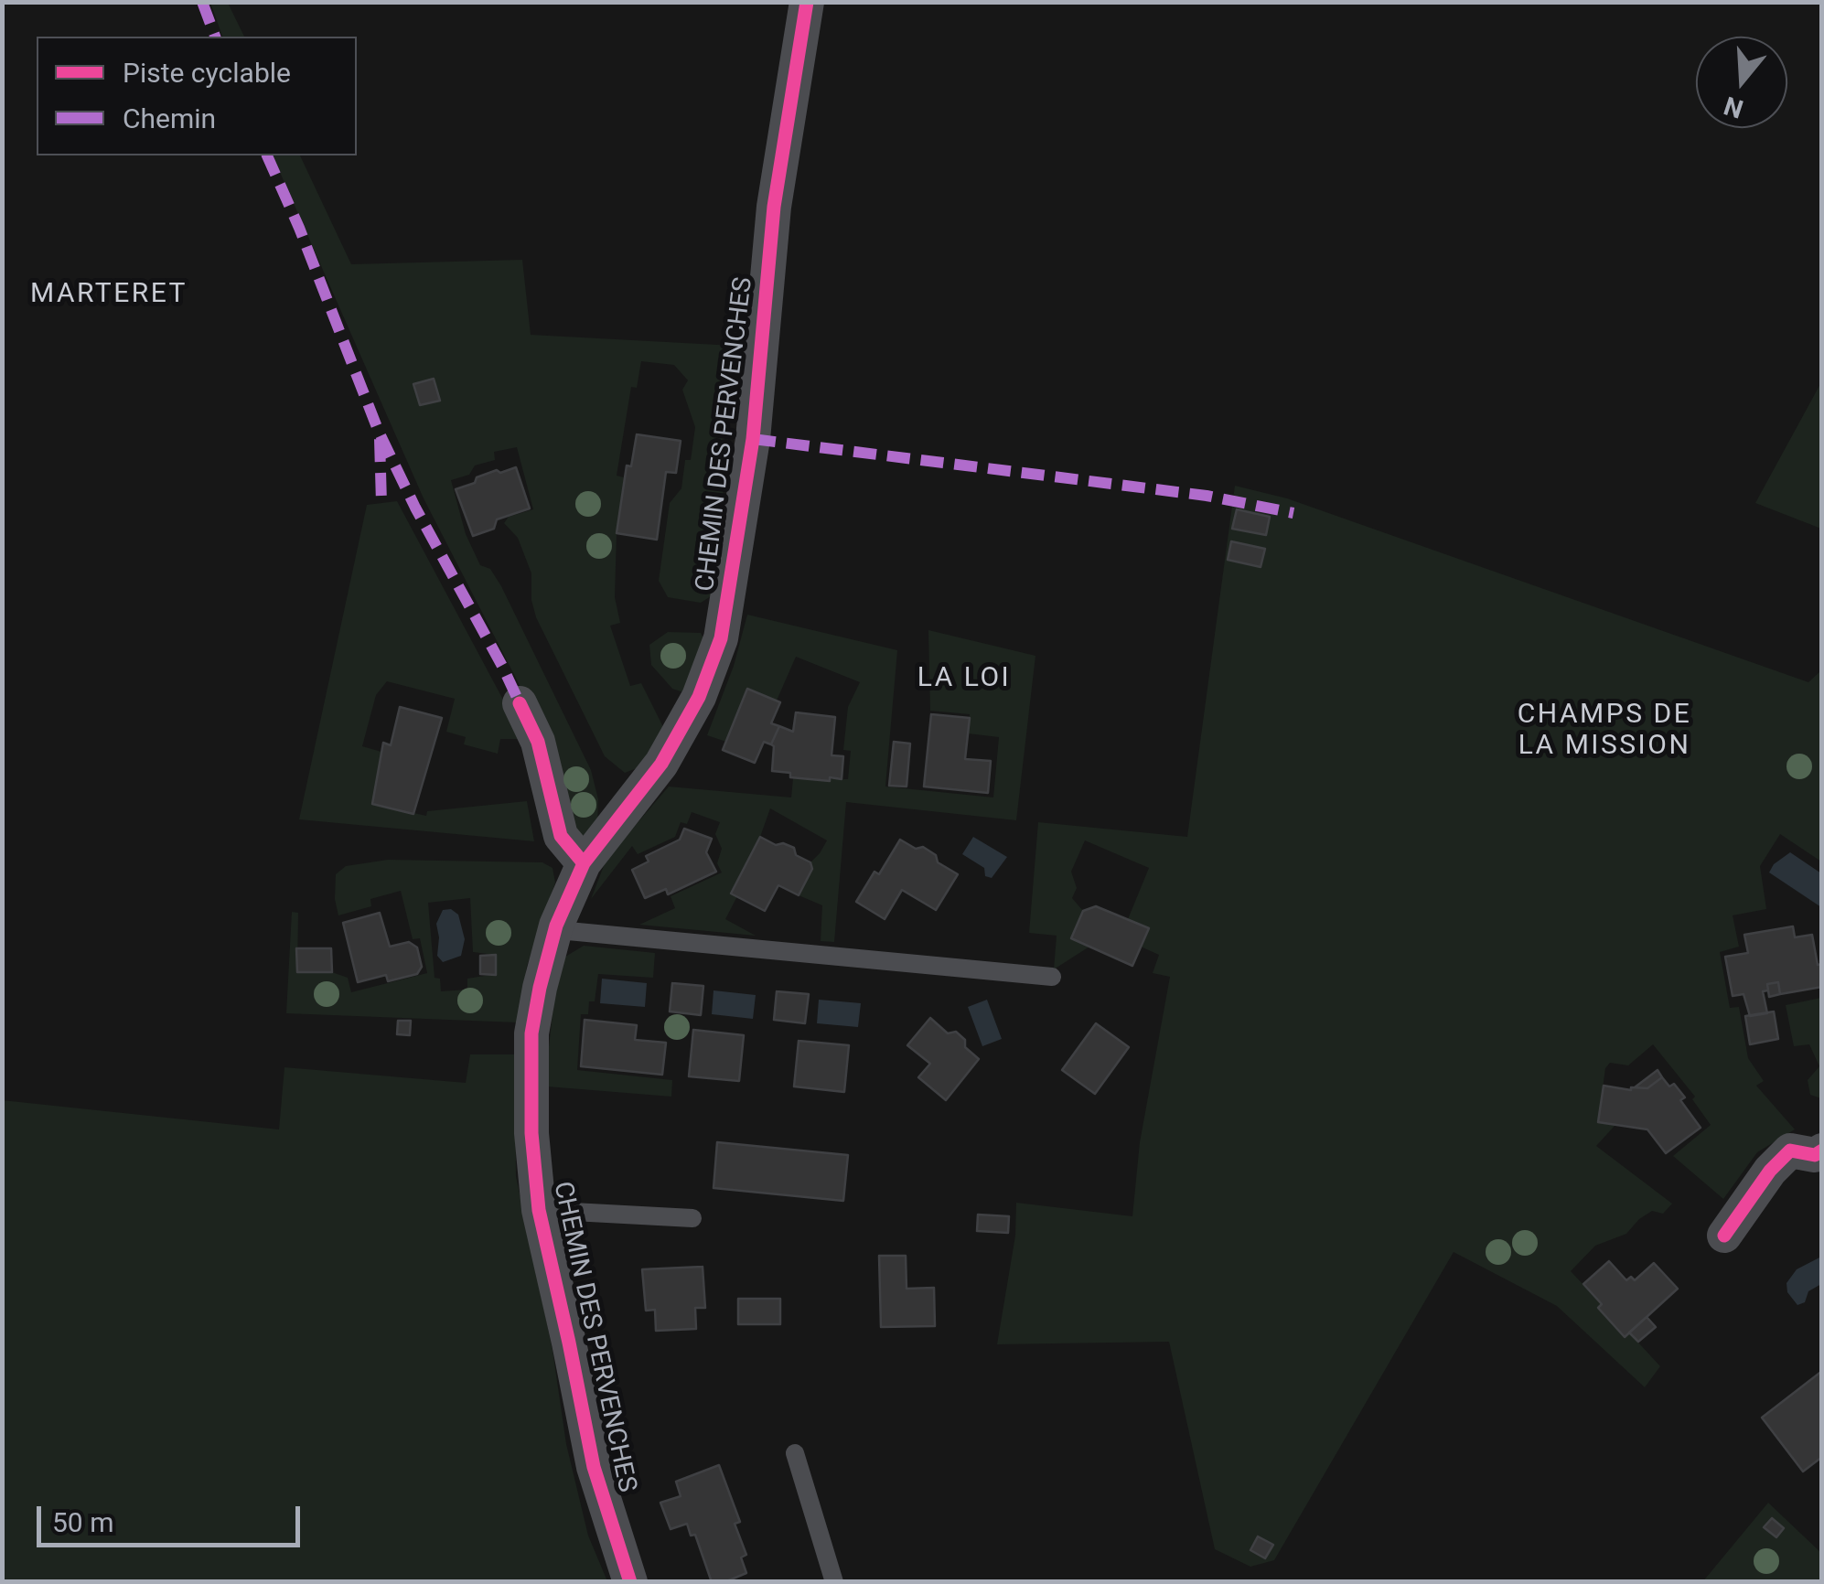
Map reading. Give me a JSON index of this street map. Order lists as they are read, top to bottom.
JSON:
{
  "streets": {
    "street": ["CHEMIN DES PERVENCHES"]
  },
  "districts": ["MARTERET", "LA LOI", "CHAMPS DE LA MISSION"],
  "legend": ["Piste cyclable", "Chemin"],
  "scale_bar": "50 m",
  "north": "bottom"
}
